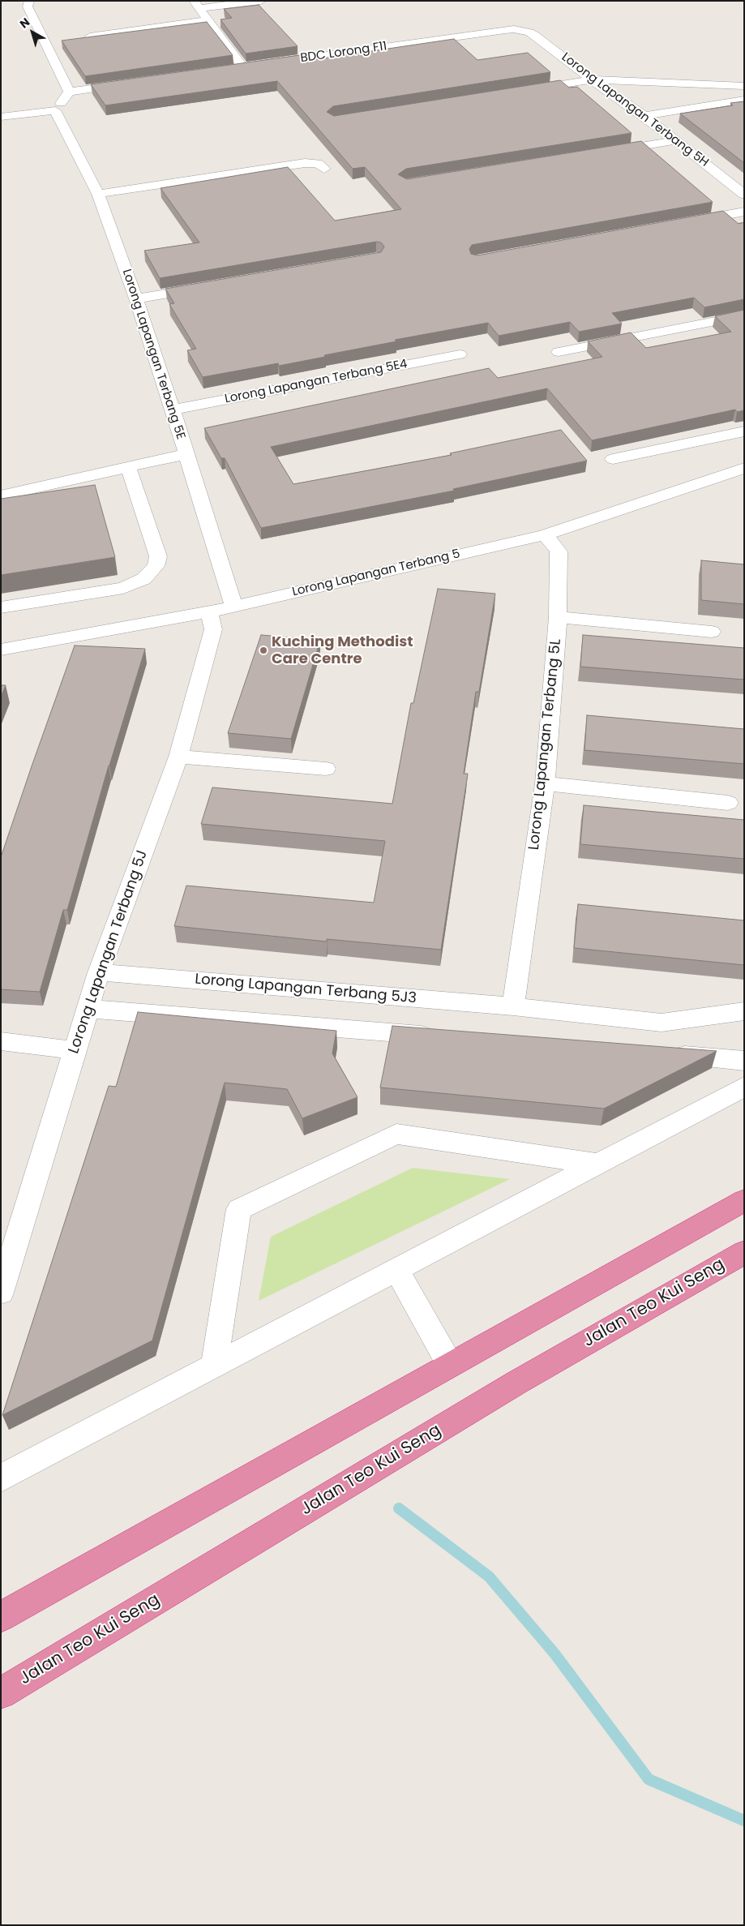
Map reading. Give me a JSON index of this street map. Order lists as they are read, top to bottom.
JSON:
{
  "streets": {
    "highway": ["Jalan Teo Kui Seng"],
    "street": [
      "BDC Lorong F11",
      "Lorong Lapangan Terbang 5H",
      "Lorong Lapangan Terbang 5E",
      "Lorong Lapangan Terbang 5E4",
      "Lorong Lapangan Terbang 5",
      "Lorong Lapangan Terbang 5L",
      "Lorong Lapangan Terbang 5J",
      "Lorong Lapangan Terbang 5J3"
    ]
  },
  "crossings": [
    ["BDC Lorong F11", "Lorong Lapangan Terbang 5H"],
    ["Lorong Lapangan Terbang 5E", "Lorong Lapangan Terbang 5E4"],
    ["Lorong Lapangan Terbang 5E", "Lorong Lapangan Terbang 5"],
    ["Lorong Lapangan Terbang 5", "Lorong Lapangan Terbang 5L"],
    ["Lorong Lapangan Terbang 5", "Lorong Lapangan Terbang 5J"],
    ["Lorong Lapangan Terbang 5L", "Lorong Lapangan Terbang 5J3"],
    ["Lorong Lapangan Terbang 5J", "Lorong Lapangan Terbang 5J3"]
  ],
  "places": ["Kuching Methodist Care Centre"],
  "north": "top left"
}
